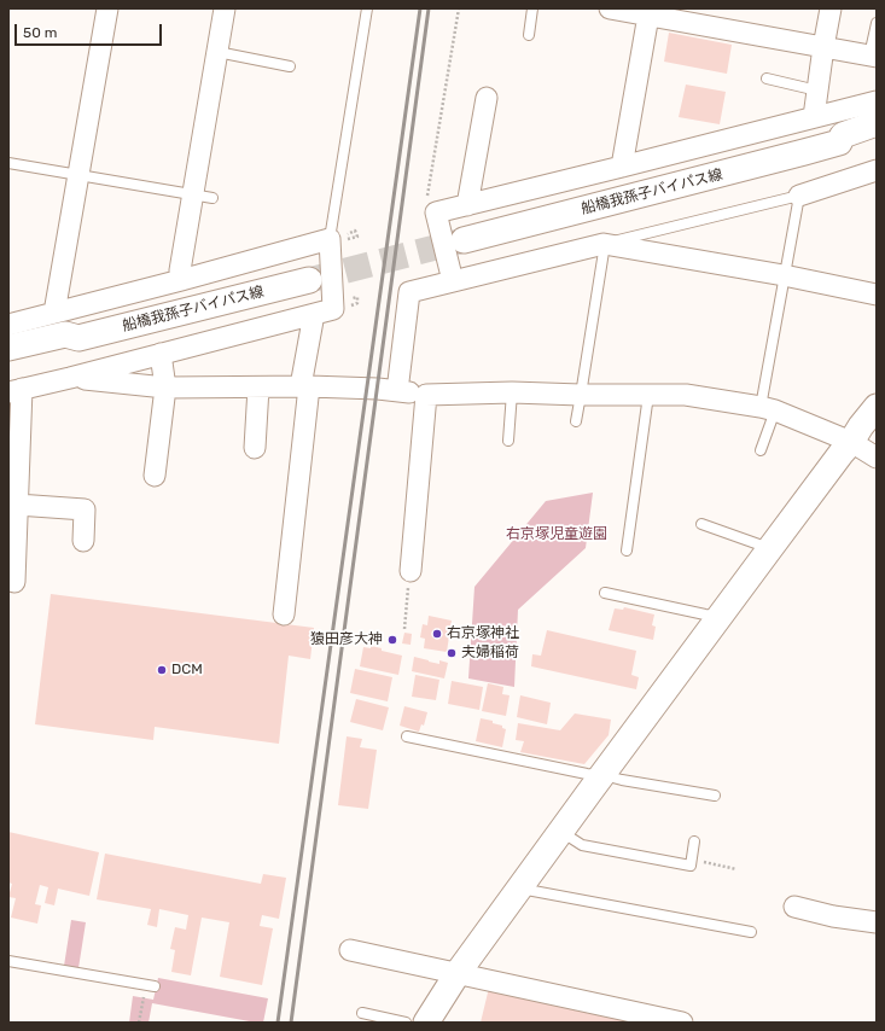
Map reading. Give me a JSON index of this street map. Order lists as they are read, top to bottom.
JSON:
{
  "streets": {
    "street": ["船橋我孫子バイパス線"]
  },
  "parks": ["右京塚児童遊園"],
  "places": [
    "右京塚神社",
    "猿田彦大神",
    "夫婦稲荷",
    "DCM"
  ],
  "scale_bar": "50 m"
}
